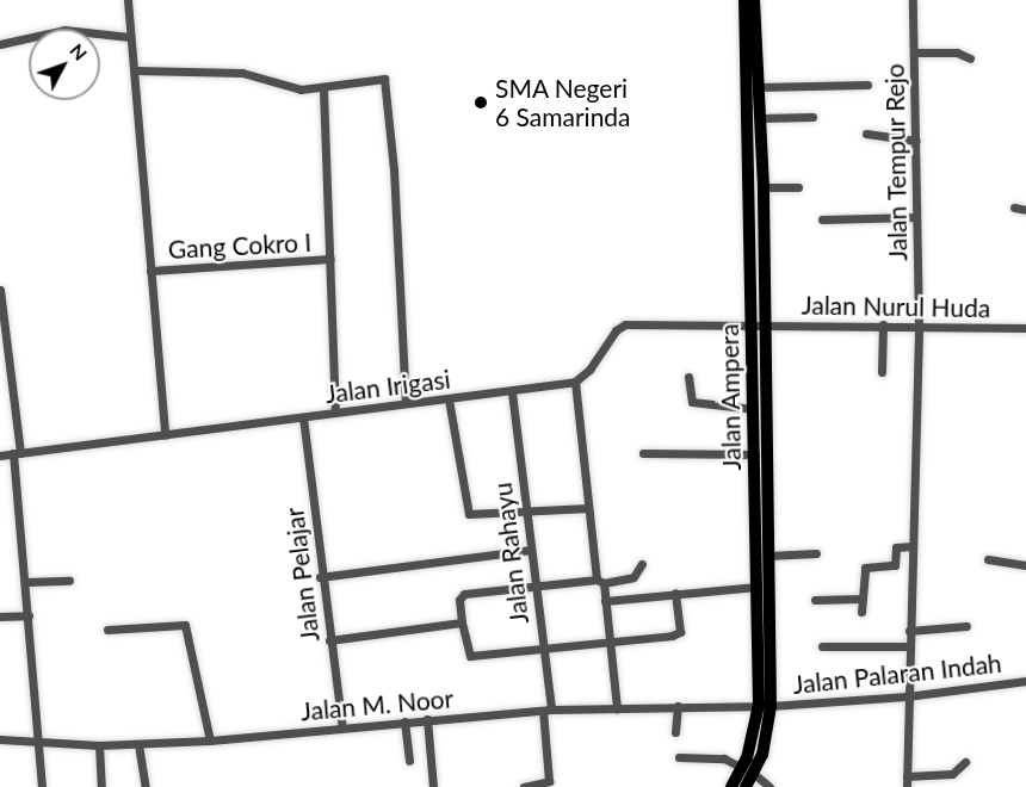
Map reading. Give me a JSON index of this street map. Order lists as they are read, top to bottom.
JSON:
{
  "streets": {
    "main road": ["Jalan Ampera"],
    "street": [
      "Jalan Tempur Rejo",
      "Gang Cokro I",
      "Jalan Nurul Huda",
      "Jalan Irigasi",
      "Jalan Rahayu",
      "Jalan Pelajar",
      "Jalan Palaran Indah",
      "Jalan M. Noor"
    ]
  },
  "crossings": [
    ["Jalan Tempur Rejo", "Jalan Nurul Huda"],
    ["Jalan Tempur Rejo", "Jalan Palaran Indah"],
    ["Jalan Nurul Huda", "Jalan Ampera"],
    ["Jalan Irigasi", "Jalan Rahayu"],
    ["Jalan Irigasi", "Jalan Pelajar"],
    ["Jalan Ampera", "Jalan Palaran Indah"],
    ["Jalan Ampera", "Jalan M. Noor"],
    ["Jalan Rahayu", "Jalan M. Noor"],
    ["Jalan Pelajar", "Jalan M. Noor"],
    ["Jalan Palaran Indah", "Jalan M. Noor"]
  ],
  "places": ["SMA Negeri 6 Samarinda"],
  "north": "top right"
}
